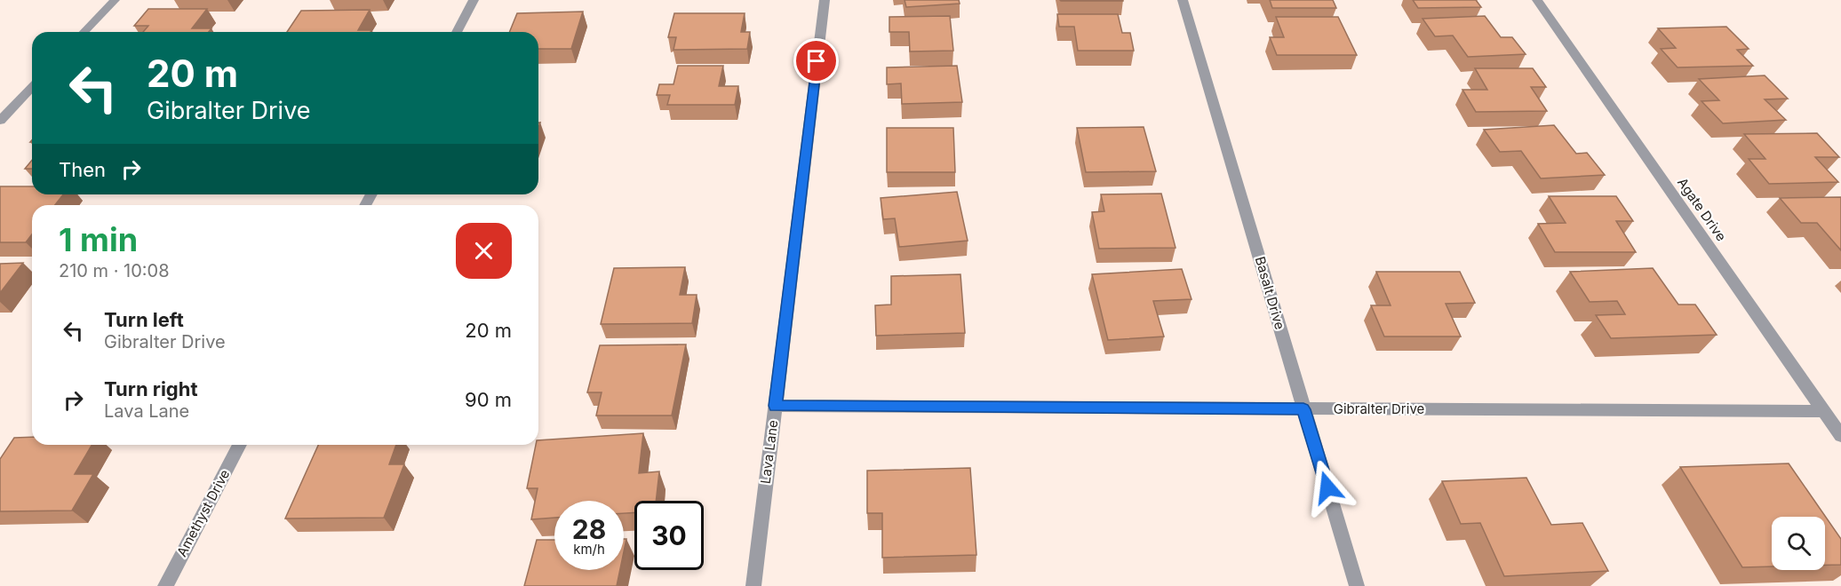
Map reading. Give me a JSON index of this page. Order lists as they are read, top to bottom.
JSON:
{
  "streets": {
    "street": [
      "Agate Drive",
      "Basalt Drive",
      "Gibralter Drive",
      "Lava Lane",
      "Amethyst Drive"
    ]
  },
  "crossings": [
    ["Agate Drive", "Gibralter Drive"],
    ["Basalt Drive", "Gibralter Drive"],
    ["Gibralter Drive", "Lava Lane"]
  ],
  "page": {
    "turn": ["20 m", "Gibralter Drive"],
    "then": "Then",
    "heading": ["1 min", "210 m · 10:08"],
    "list": [
      {
        "name": "Turn left",
        "note": "Gibralter Drive",
        "value": "20 m"
      },
      {
        "name": "Turn right",
        "note": "Lava Lane",
        "value": "90 m"
      }
    ],
    "speed": "28 km/h",
    "limit": "30"
  }
}
